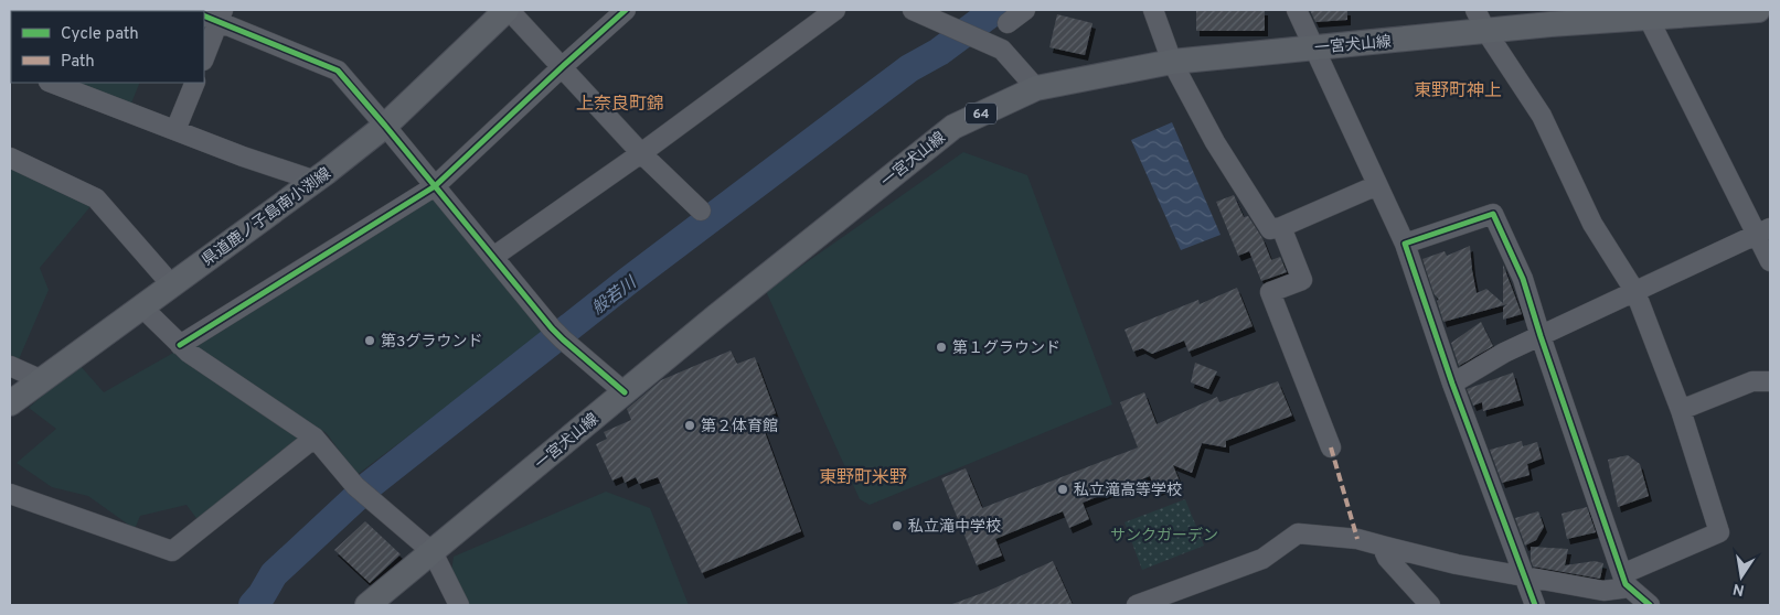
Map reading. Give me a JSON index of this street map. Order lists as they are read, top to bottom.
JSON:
{
  "streets": {
    "main road": ["一宮犬山線", "64", "県道鹿ノ子島南小渕線"]
  },
  "districts": ["東野町神上", "上奈良町錦", "東野町米野"],
  "water": ["般若川"],
  "parks": ["サンクガーデン"],
  "places": [
    "第3グラウンド",
    "第１グラウンド",
    "第２体育館",
    "私立滝高等学校",
    "私立滝中学校"
  ],
  "legend": ["Cycle path", "Path"],
  "north": "bottom"
}
